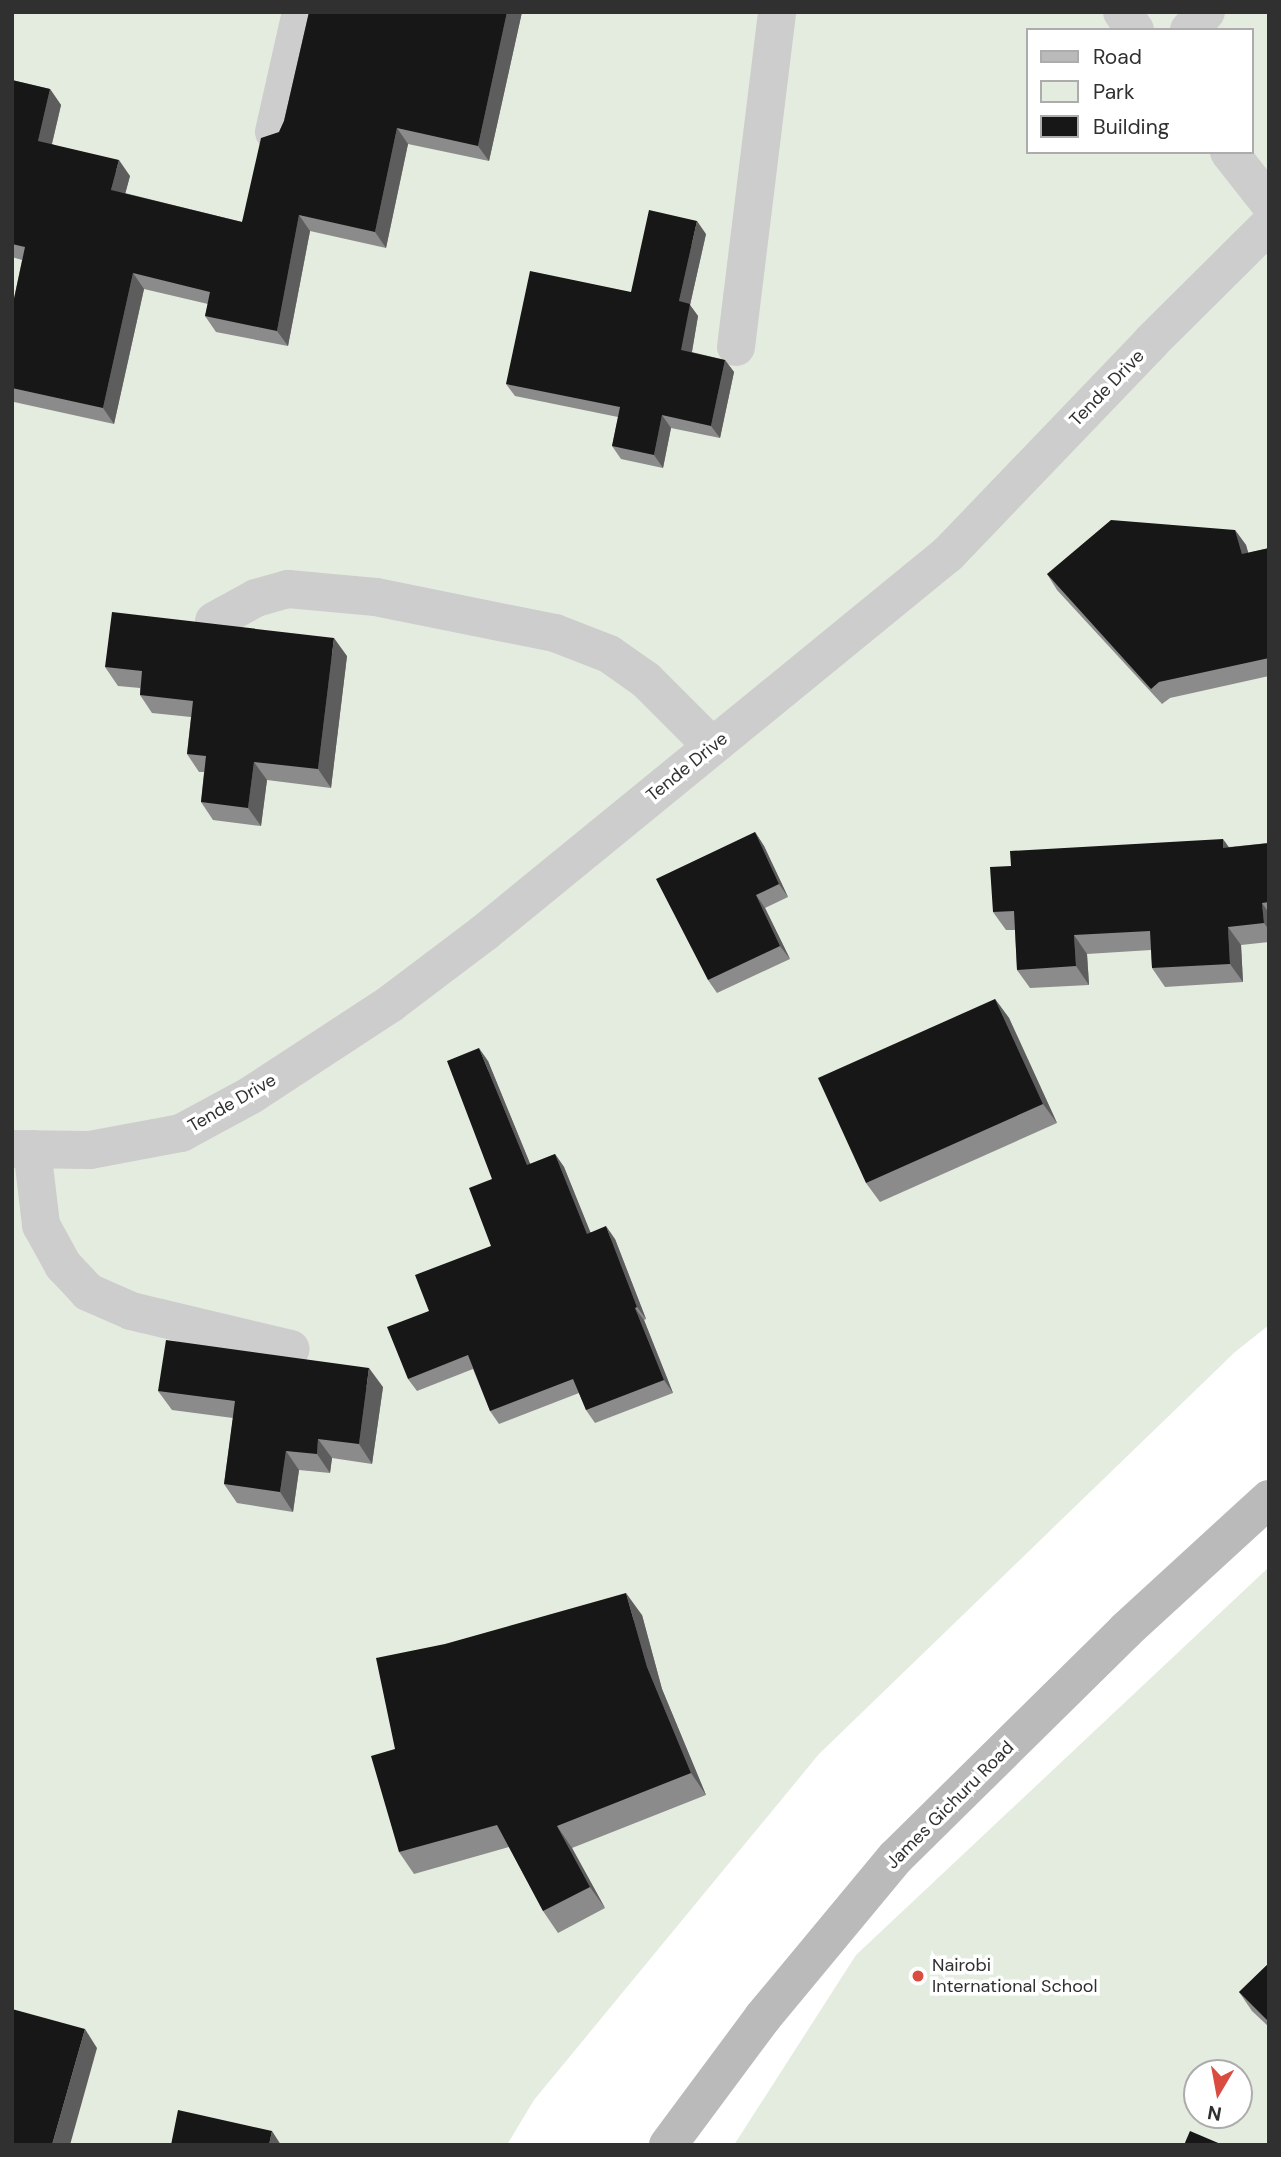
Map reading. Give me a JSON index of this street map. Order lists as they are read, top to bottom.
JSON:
{
  "streets": {
    "main road": ["James Gichuru Road"],
    "street": ["Tende Drive"]
  },
  "places": ["Nairobi International School"],
  "legend": ["Road", "Park", "Building"],
  "north": "bottom"
}
